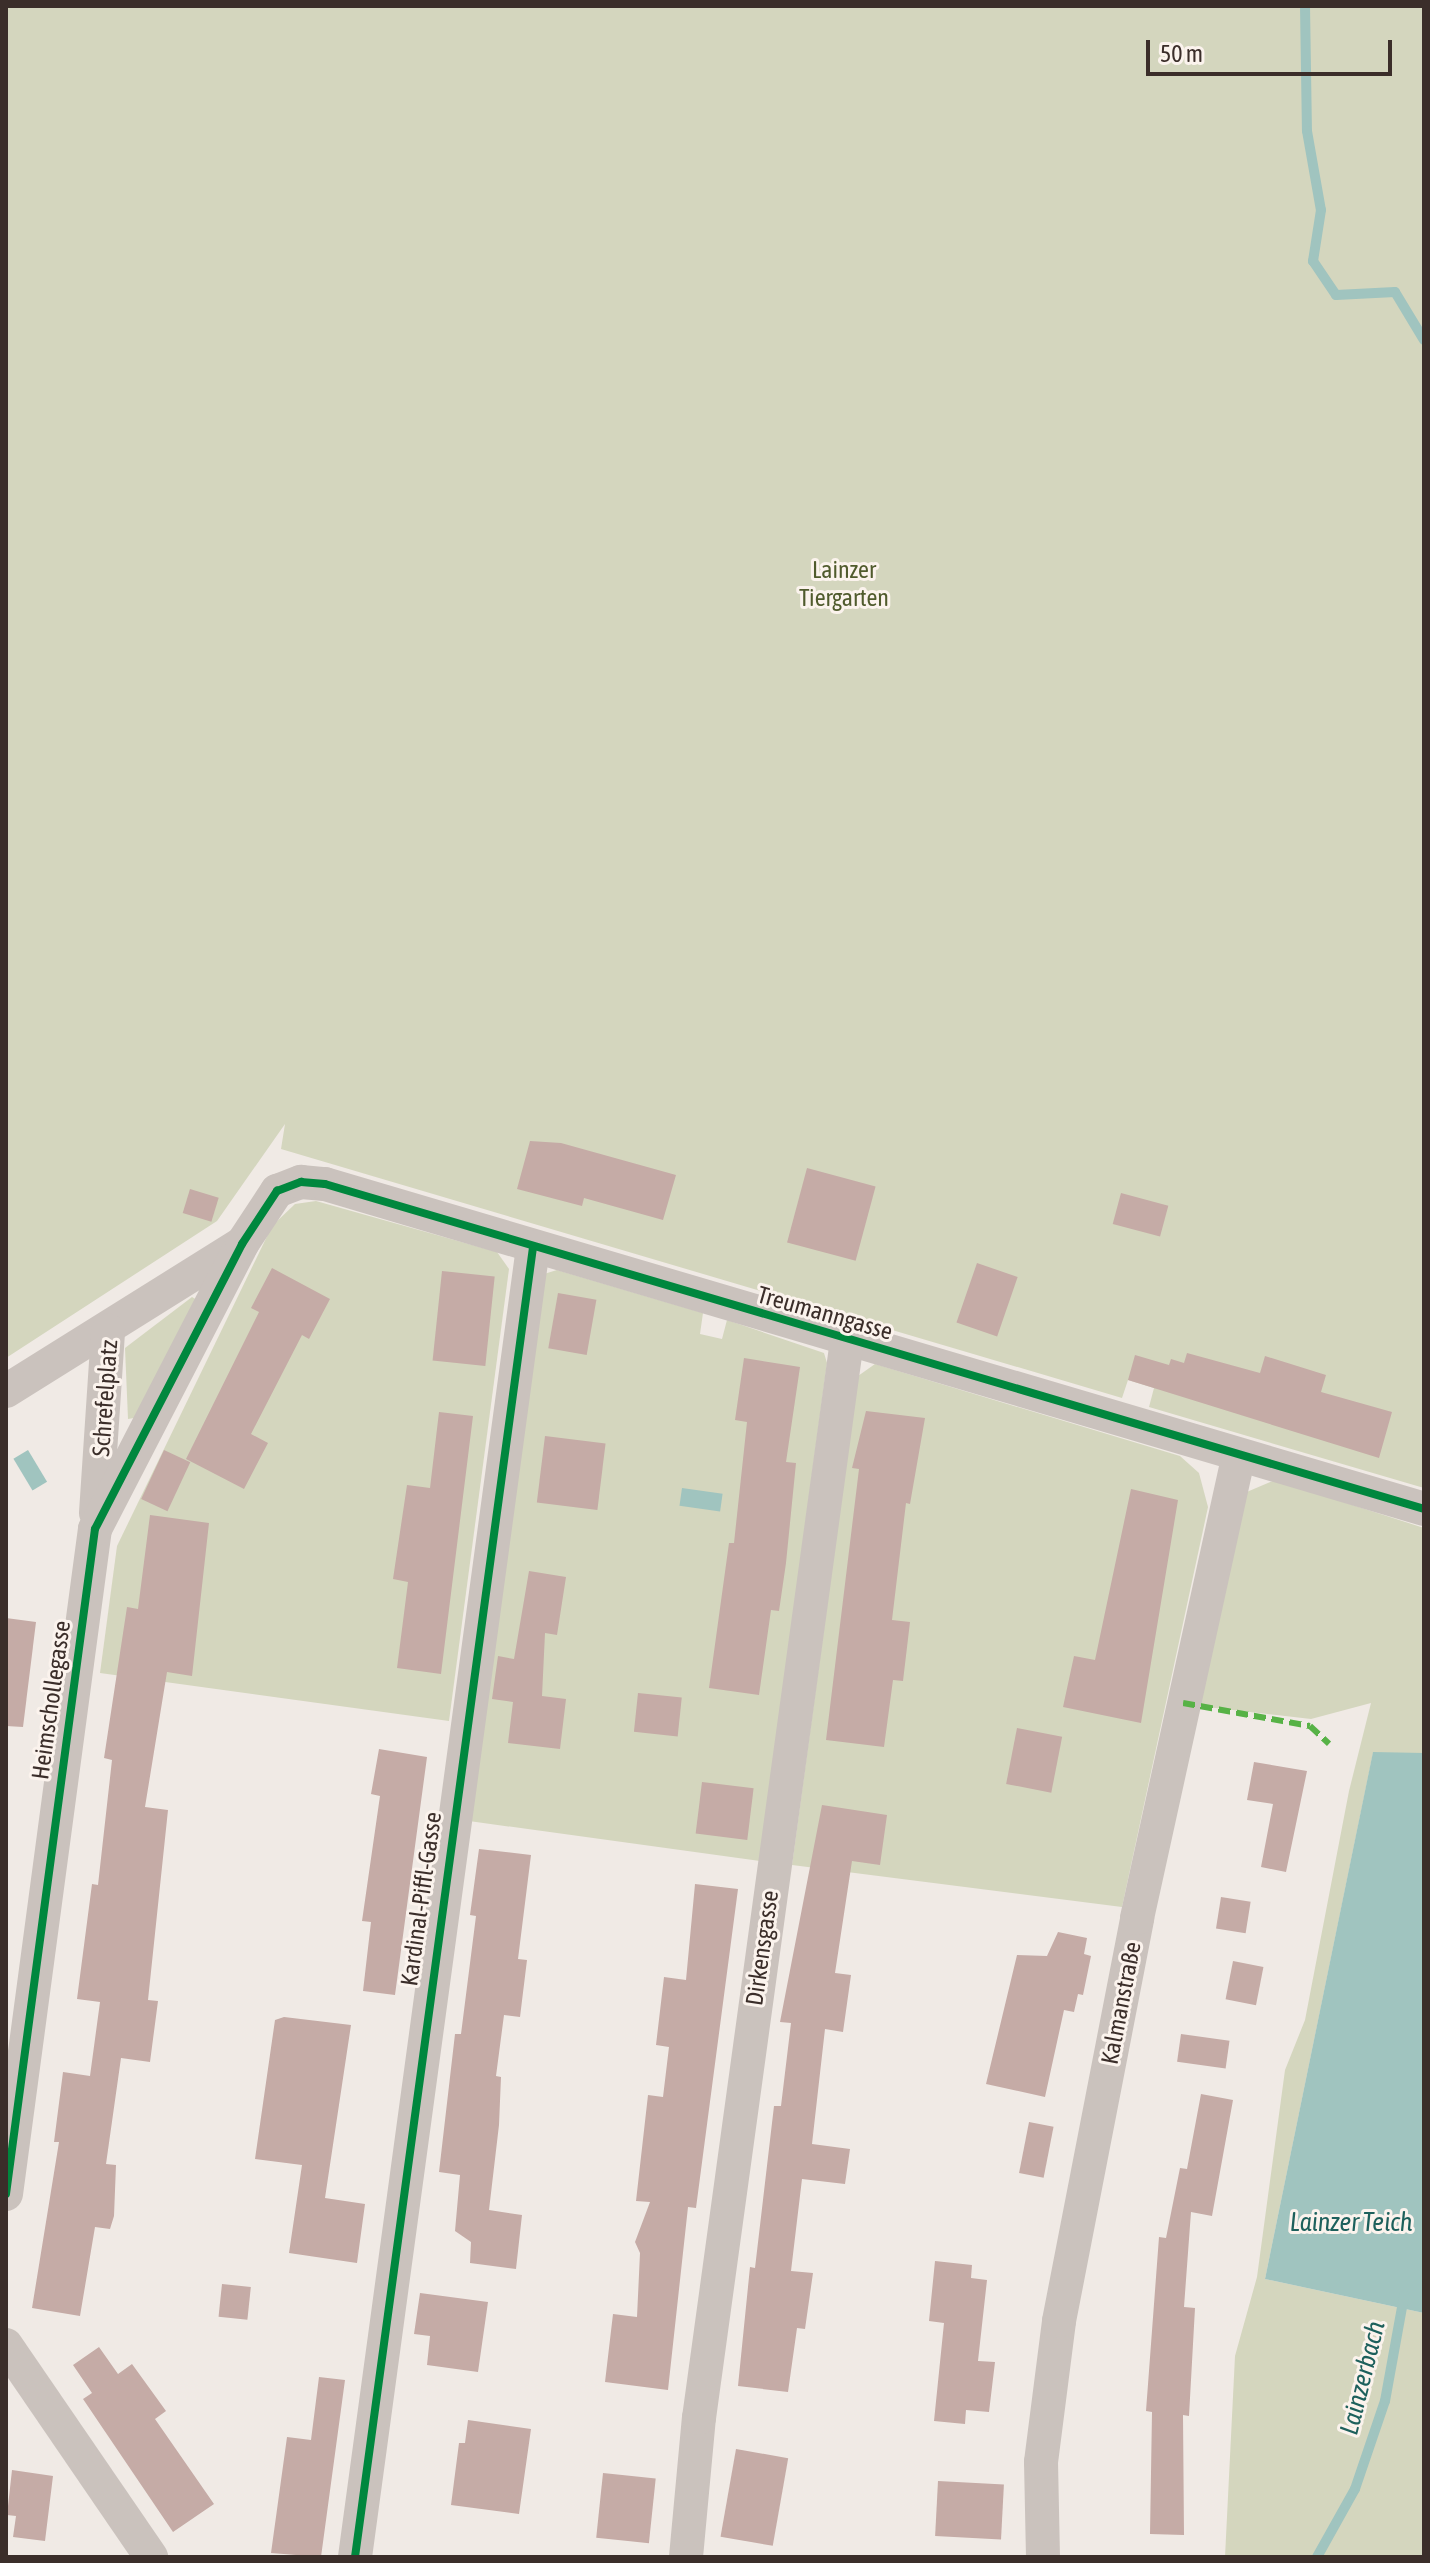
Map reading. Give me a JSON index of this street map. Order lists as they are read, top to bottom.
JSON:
{
  "streets": {
    "street": [
      "Treumanngasse",
      "Schrefelplatz",
      "Heimschollegasse",
      "Kardinal-Piffl-Gasse",
      "Dirkensgasse",
      "Kalmanstraße"
    ]
  },
  "crossings": [
    ["Treumanngasse", "Schrefelplatz"],
    ["Treumanngasse", "Heimschollegasse"],
    ["Treumanngasse", "Kardinal-Piffl-Gasse"],
    ["Treumanngasse", "Dirkensgasse"],
    ["Treumanngasse", "Kalmanstraße"],
    ["Schrefelplatz", "Heimschollegasse"]
  ],
  "water": ["Lainzer Teich", "Lainzerbach"],
  "parks": ["Lainzer Tiergarten"],
  "scale_bar": "50 m"
}
